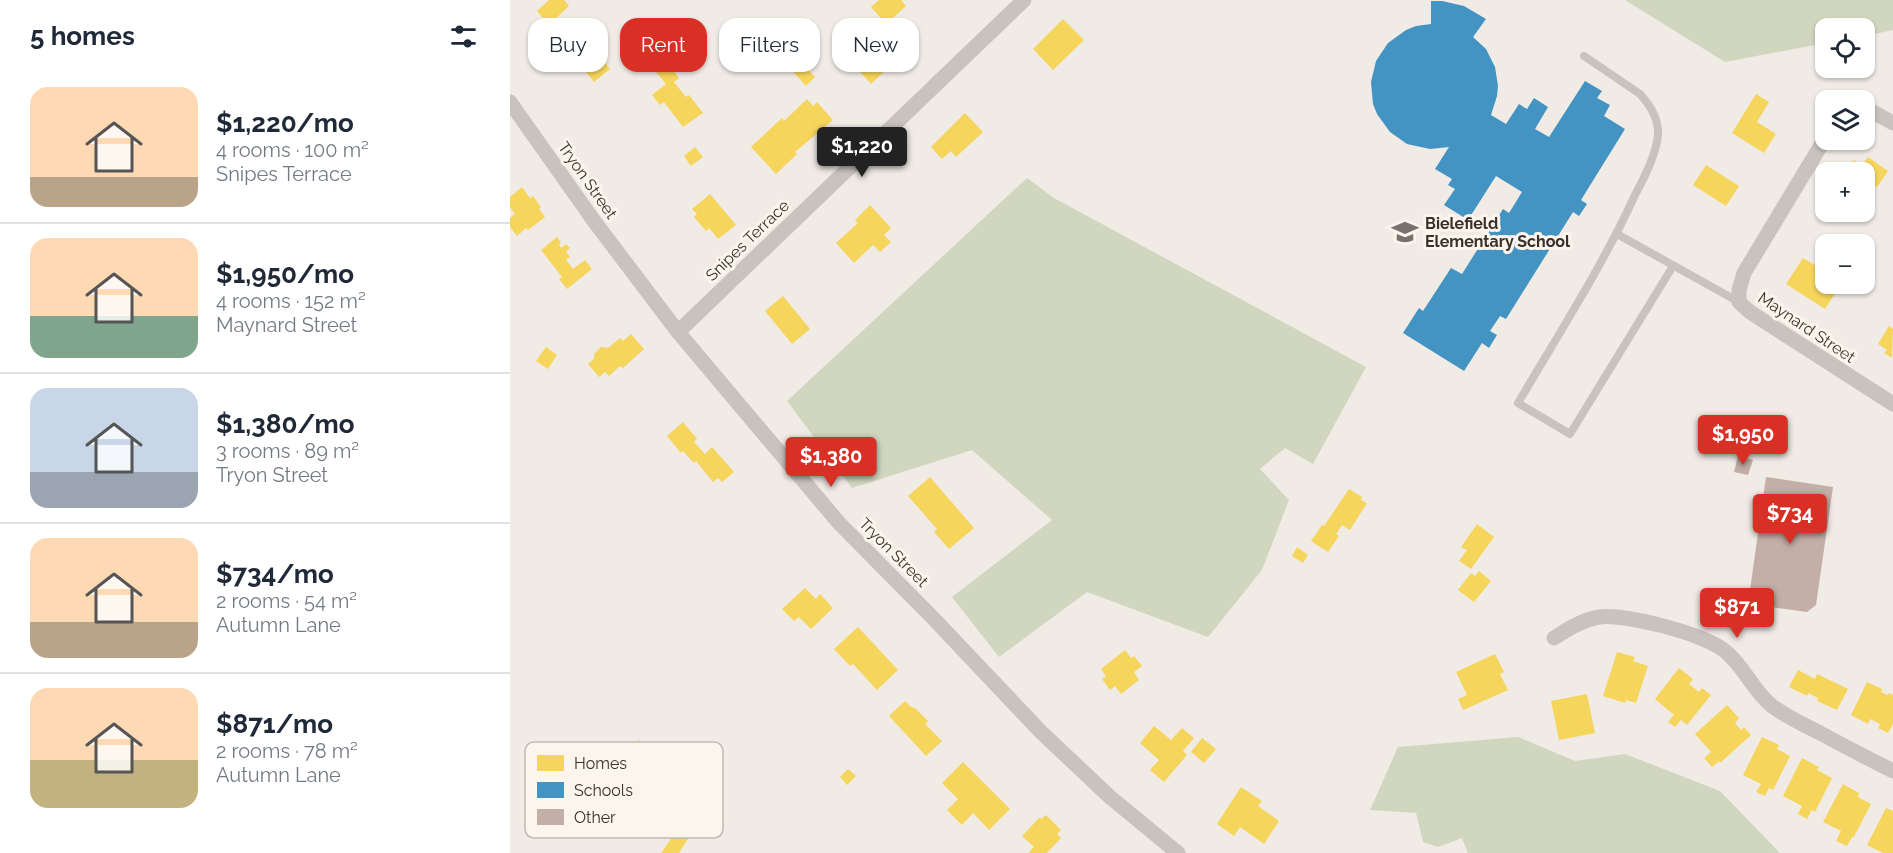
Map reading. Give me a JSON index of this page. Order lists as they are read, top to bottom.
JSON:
{
  "streets": {
    "street": ["Tryon Street", "Snipes Terrace", "Maynard Street"]
  },
  "crossings": [
    ["Tryon Street", "Snipes Terrace"]
  ],
  "places": {
    "school or university": ["Bielefield Elementary School"]
  },
  "legend": ["Homes", "Schools", "Other"],
  "page": {
    "heading": "5 homes",
    "map_buttons": ["+", "−"],
    "chip": [
      "Buy",
      "Rent",
      "Filters",
      "New"
    ],
    "list": [
      {
        "name": "$1,220/mo",
        "note": "4 rooms · 100 m² · Snipes Terrace"
      },
      {
        "name": "$1,950/mo",
        "note": "4 rooms · 152 m² · Maynard Street"
      },
      {
        "name": "$1,380/mo",
        "note": "3 rooms · 89 m² · Tryon Street"
      },
      {
        "name": "$734/mo",
        "note": "2 rooms · 54 m² · Autumn Lane"
      },
      {
        "name": "$871/mo",
        "note": "2 rooms · 78 m² · Autumn Lane"
      }
    ],
    "price": [
      "$1,220",
      "$1,950",
      "$1,380",
      "$734",
      "$871"
    ]
  }
}
